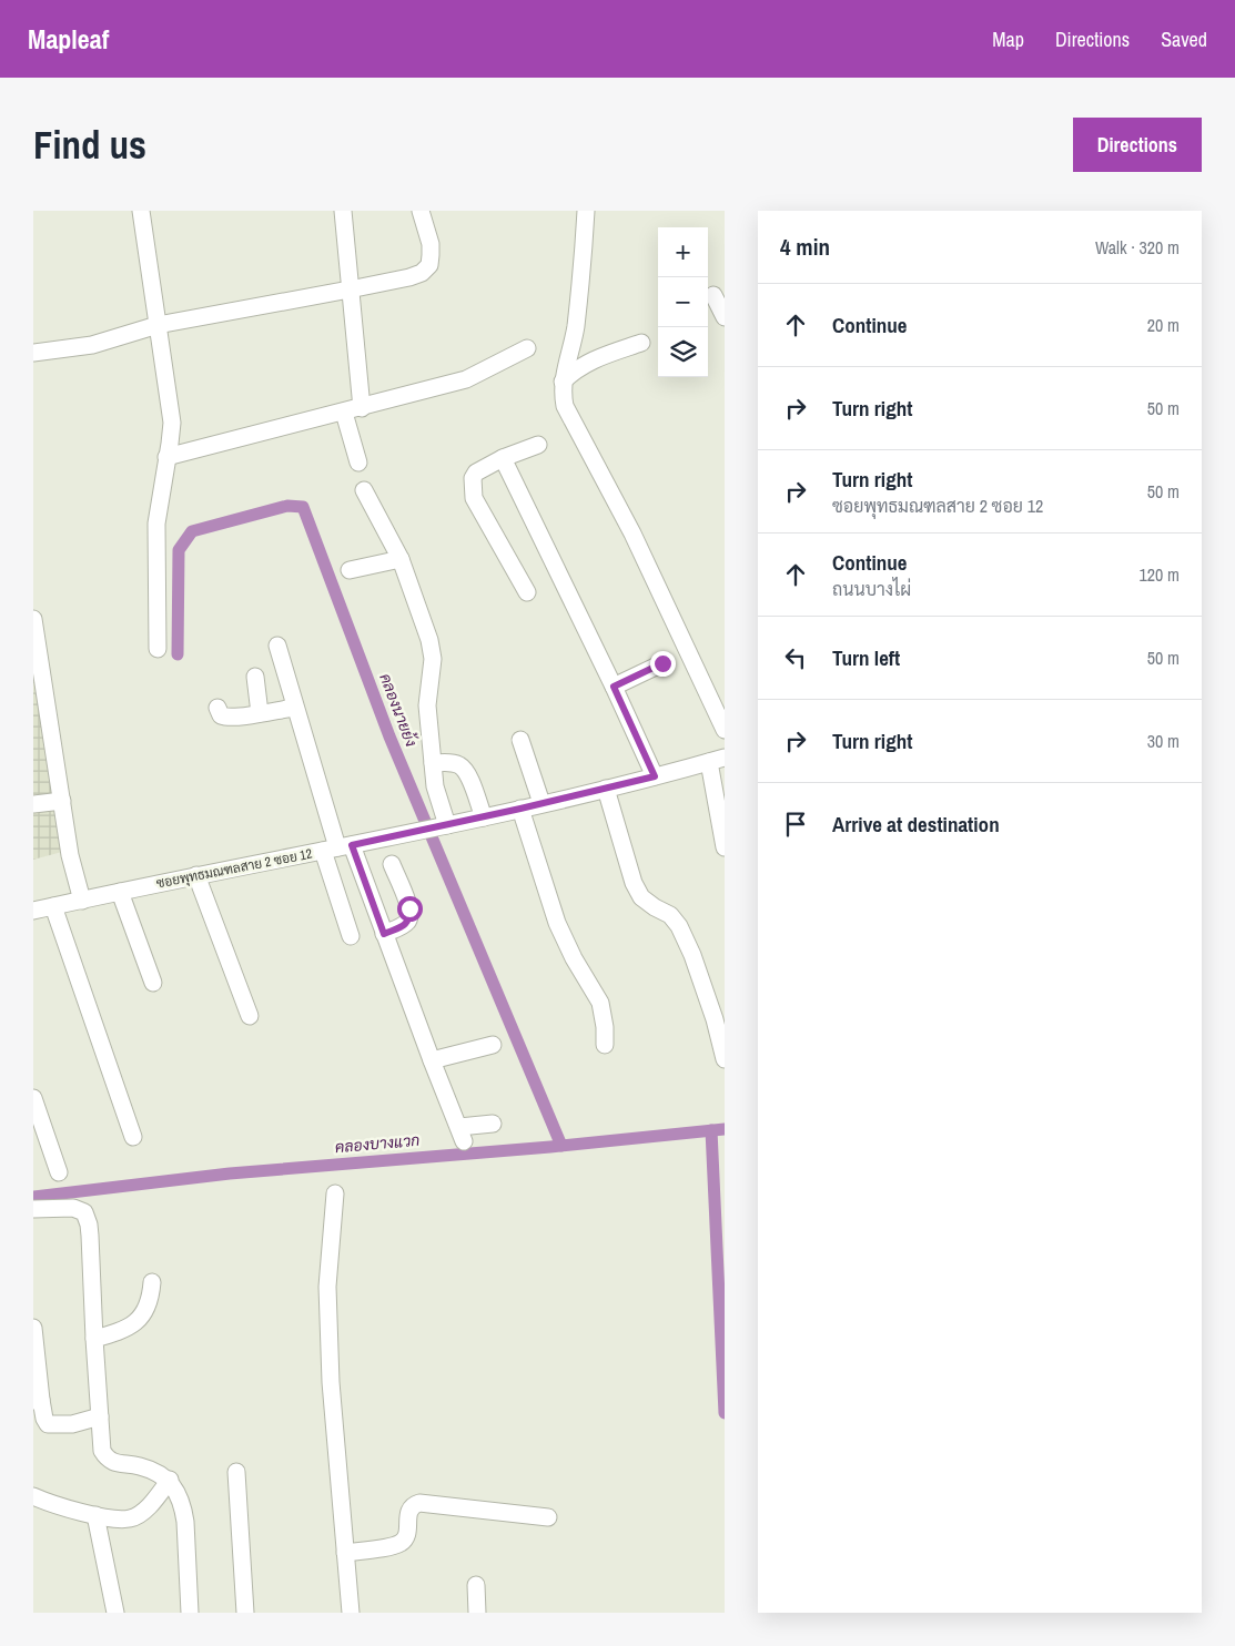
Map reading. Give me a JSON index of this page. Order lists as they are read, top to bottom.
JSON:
{
  "streets": {
    "street": ["ซอยพุทธมณฑลสาย 2 ซอย 12"]
  },
  "water": ["คลองนายย้ง", "คลองบางแวก"],
  "page": {
    "header": "Mapleaf",
    "nav": ["Map", "Directions", "Saved"],
    "buttons": "Directions",
    "title": "Find us",
    "heading": ["4 min", "Walk · 320 m"],
    "map_buttons": ["+", "−"],
    "list": [
      ["Continue", "20 m"],
      ["Turn right", "50 m"],
      ["Turn right", "ซอยพุทธมณฑลสาย 2 ซอย 12", "50 m"],
      ["Continue", "ถนนบางไผ่", "120 m"],
      ["Turn left", "50 m"],
      ["Turn right", "30 m"],
      "Arrive at destination"
    ]
  }
}
